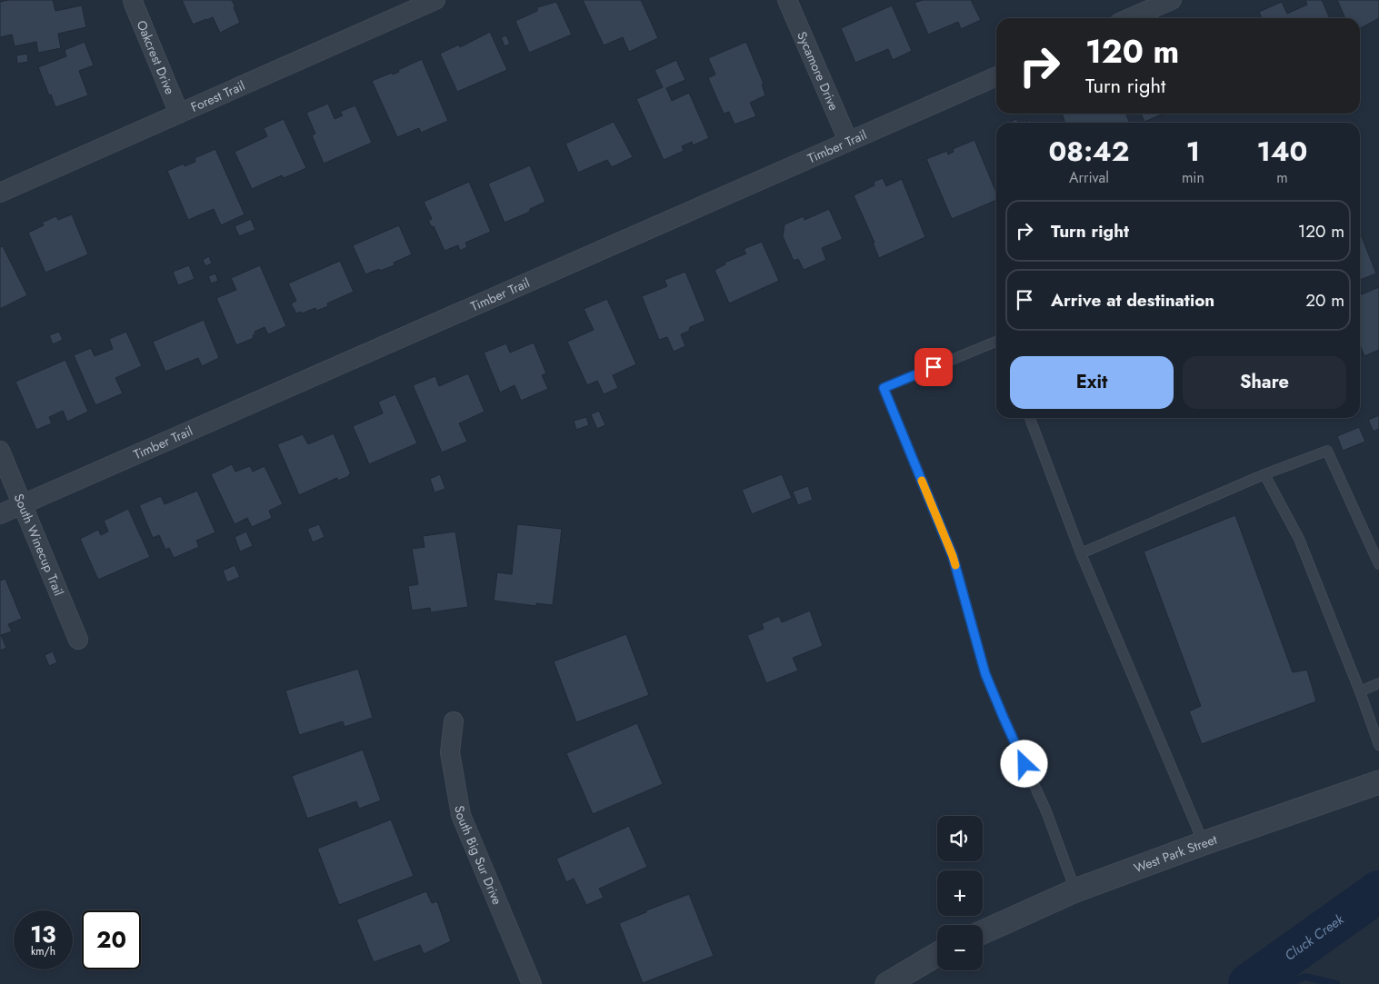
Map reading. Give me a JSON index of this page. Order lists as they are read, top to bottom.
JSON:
{
  "streets": {
    "street": [
      "Oakcrest Drive",
      "Sycamore Drive",
      "Forest Trail",
      "Timber Trail",
      "South Winecup Trail",
      "West Park Street",
      "South Big Sur Drive"
    ]
  },
  "crossings": [
    ["Oakcrest Drive", "Forest Trail"],
    ["Sycamore Drive", "Timber Trail"],
    ["Timber Trail", "South Winecup Trail"]
  ],
  "water": ["Cluck Creek"],
  "page": {
    "turn": ["120 m", "Turn right"],
    "eta": [
      "08:42",
      "Arrival",
      "1",
      "min",
      "140",
      "m"
    ],
    "list": [
      {
        "name": "Turn right",
        "value": "120 m"
      },
      {
        "name": "Arrive at destination",
        "value": "20 m"
      }
    ],
    "buttons": ["Exit", "Share"],
    "map_buttons": ["+", "−"],
    "speed": "13 km/h",
    "limit": "20"
  }
}
